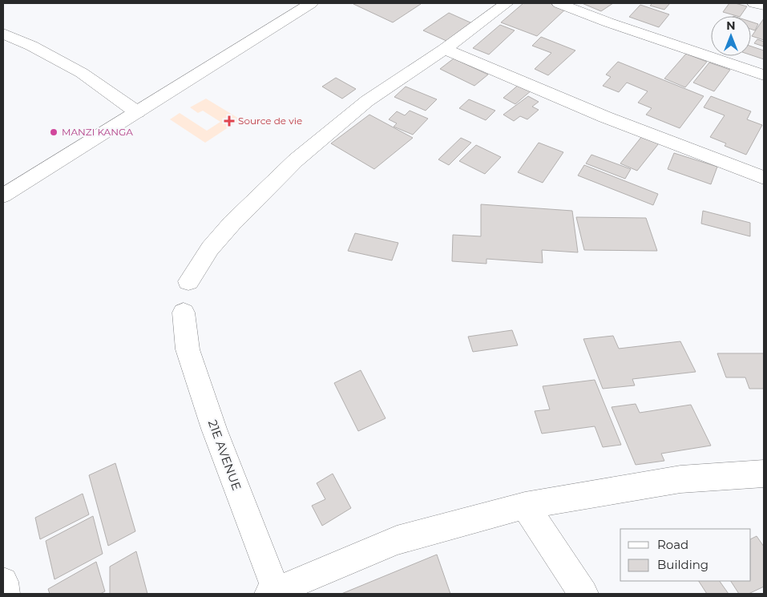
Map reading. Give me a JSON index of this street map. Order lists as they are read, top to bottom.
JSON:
{
  "streets": {
    "street": ["21E AVENUE"]
  },
  "places": {
    "health": ["Source de vie"],
    "other": ["MANZI KANGA"]
  },
  "legend": ["Road", "Building"],
  "north": "top"
}
